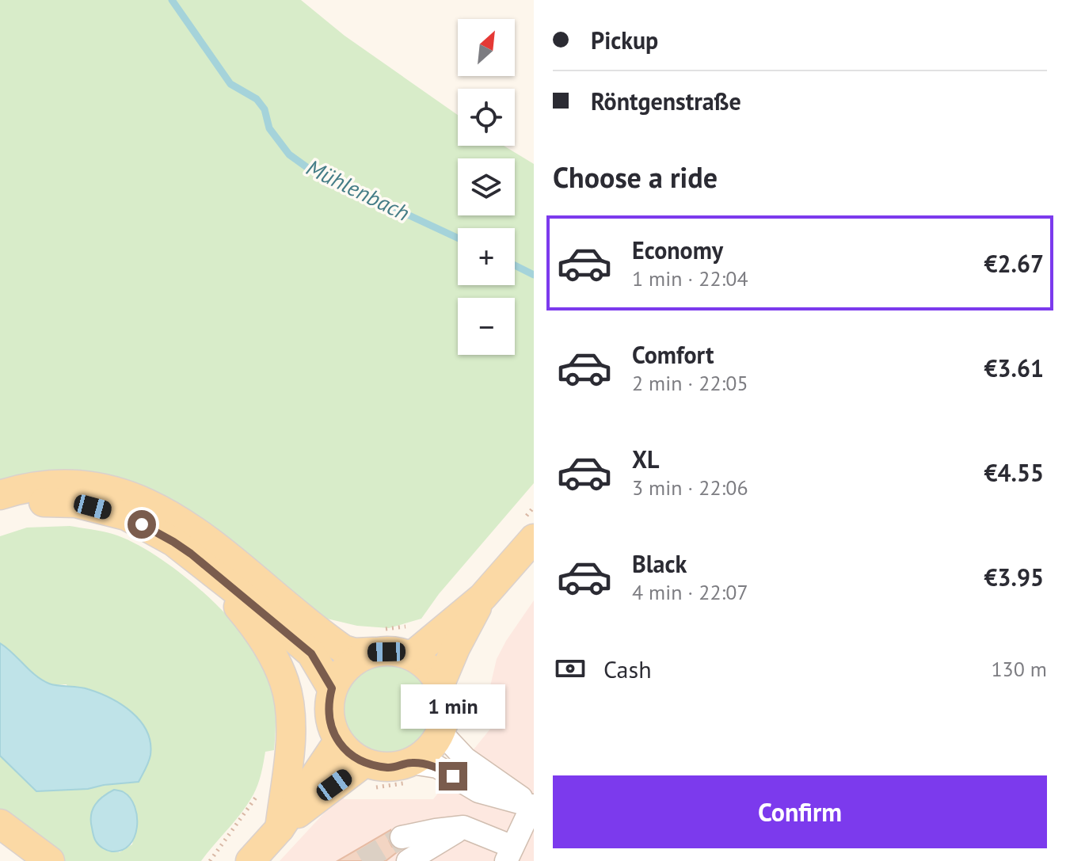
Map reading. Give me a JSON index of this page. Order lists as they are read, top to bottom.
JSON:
{
  "water": ["Mühlenbach"],
  "north": "top right",
  "page": {
    "banner": ["Pickup", "Röntgenstraße"],
    "map_buttons": ["+", "−"],
    "heading": "Choose a ride",
    "list": [
      {
        "name": "Economy",
        "note": "1 min · 22:04",
        "value": "€2.67"
      },
      {
        "name": "Comfort",
        "note": "2 min · 22:05",
        "value": "€3.61"
      },
      {
        "name": "XL",
        "note": "3 min · 22:06",
        "value": "€4.55"
      },
      {
        "name": "Black",
        "note": "4 min · 22:07",
        "value": "€3.95"
      }
    ],
    "pay": ["Cash", "130 m"],
    "bubble": "1 min",
    "buttons": "Confirm"
  }
}
